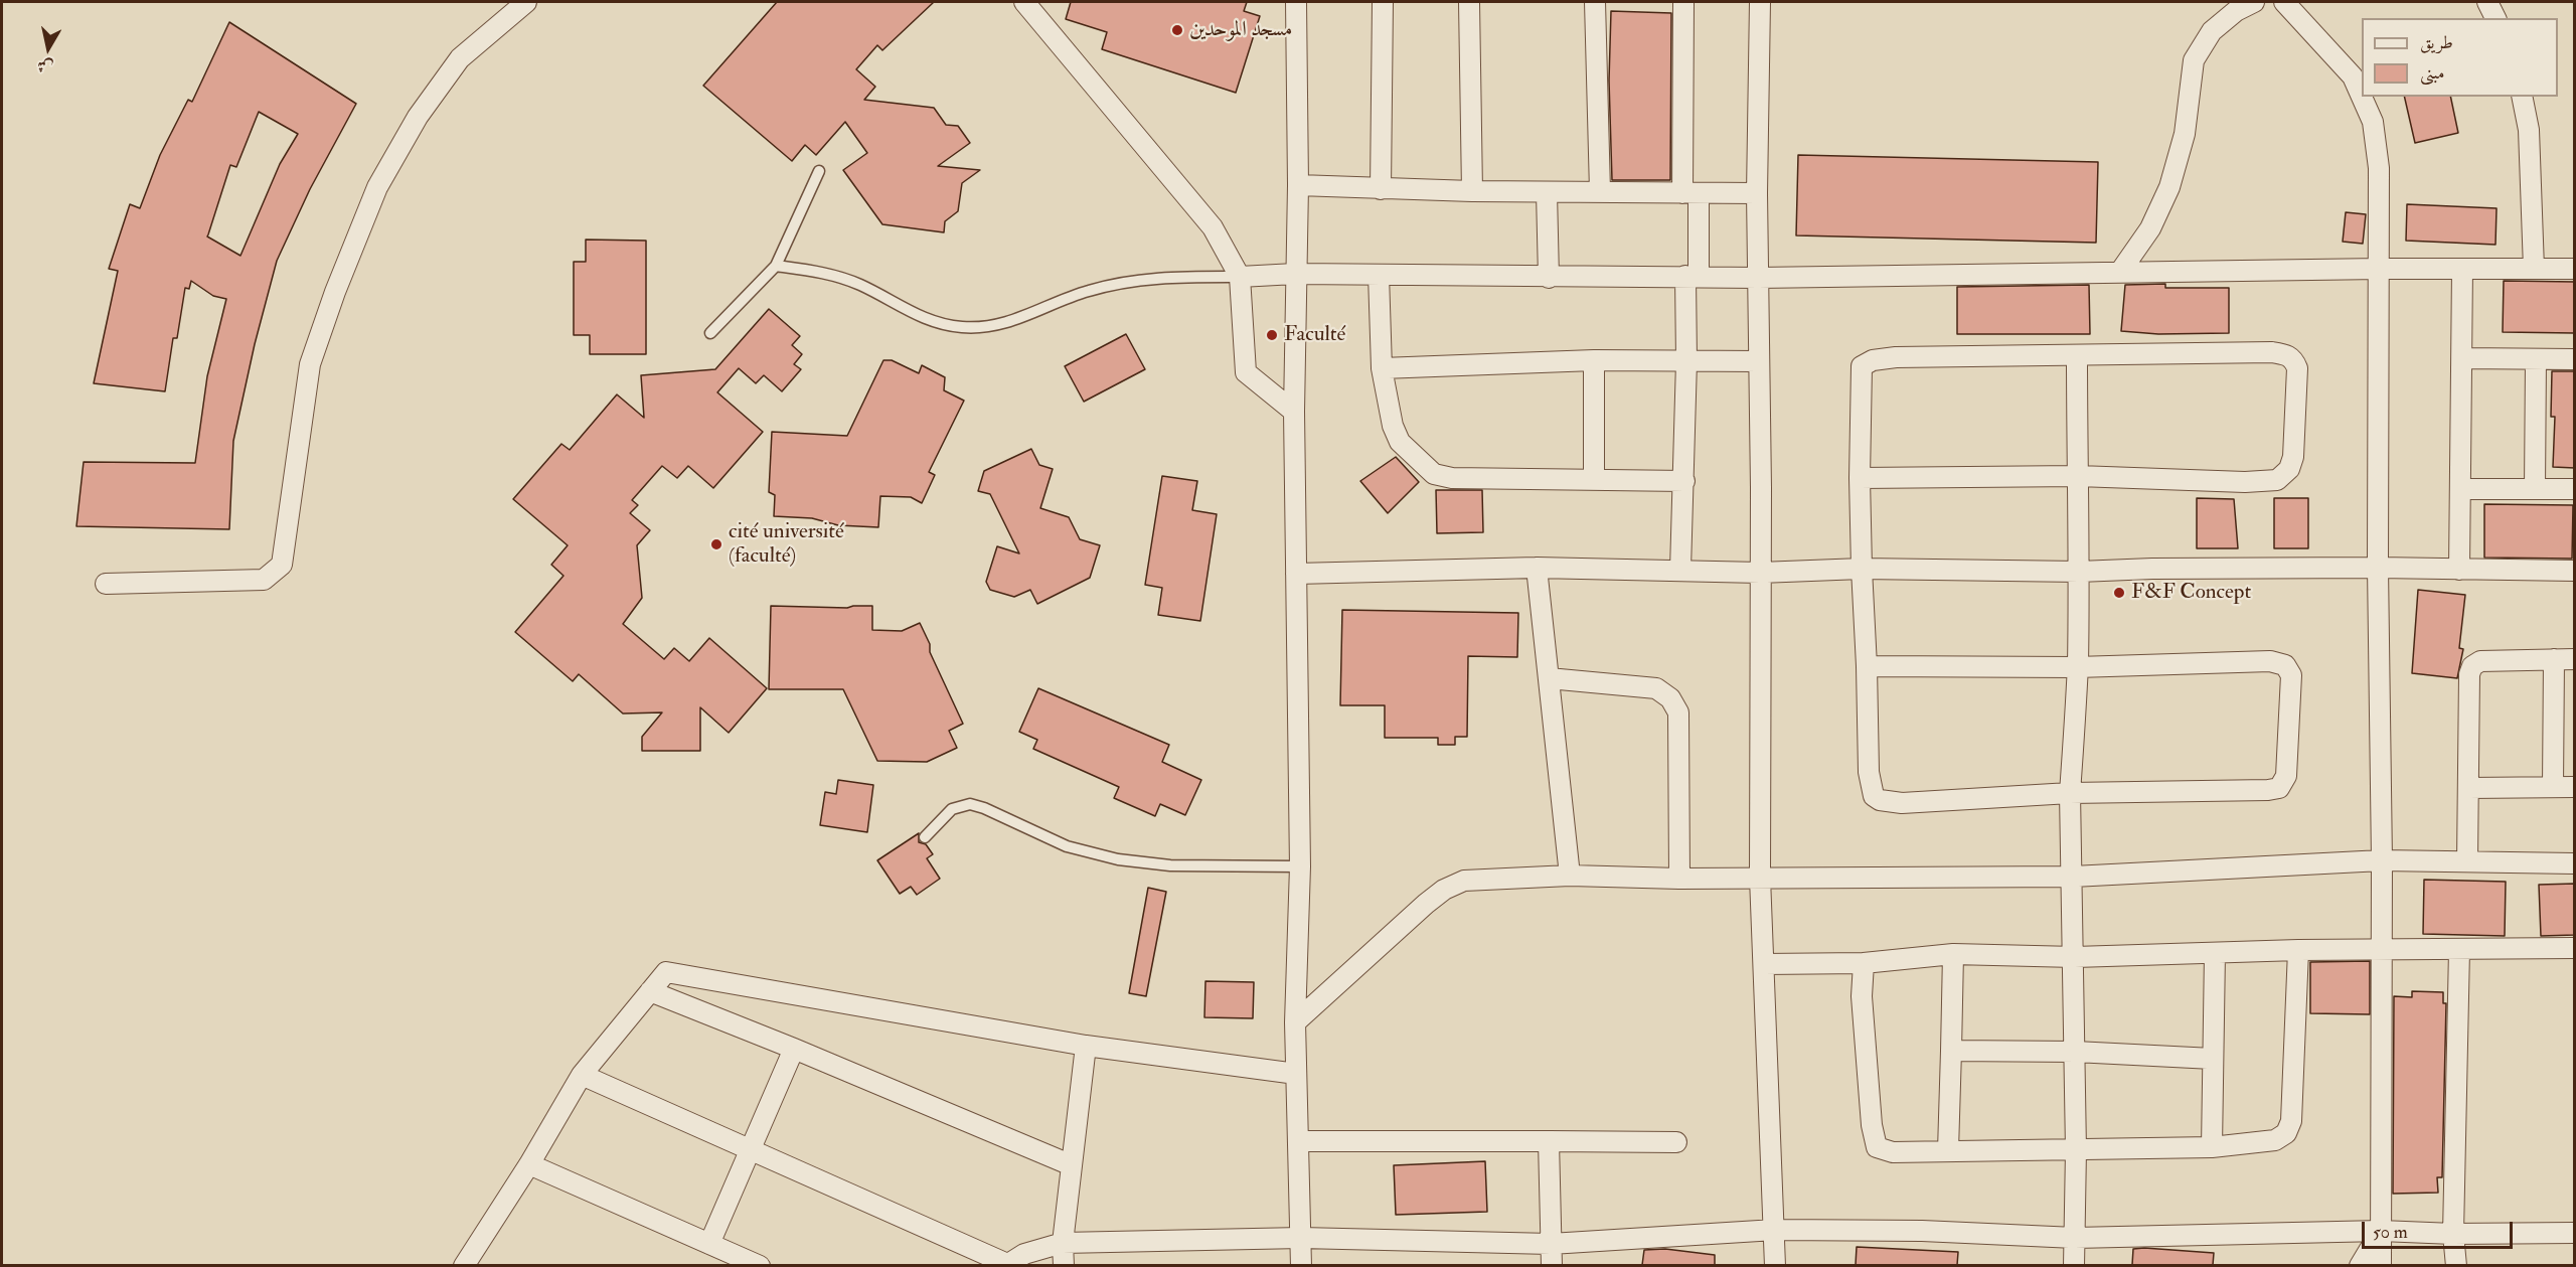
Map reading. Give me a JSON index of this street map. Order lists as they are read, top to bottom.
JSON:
{
  "places": [
    "مسجد الموحدين",
    "Faculté",
    "cité université (faculté)",
    "F&F Concept"
  ],
  "legend": ["طريق", "مبنى"],
  "scale_bar": "50 m",
  "north": "bottom"
}
